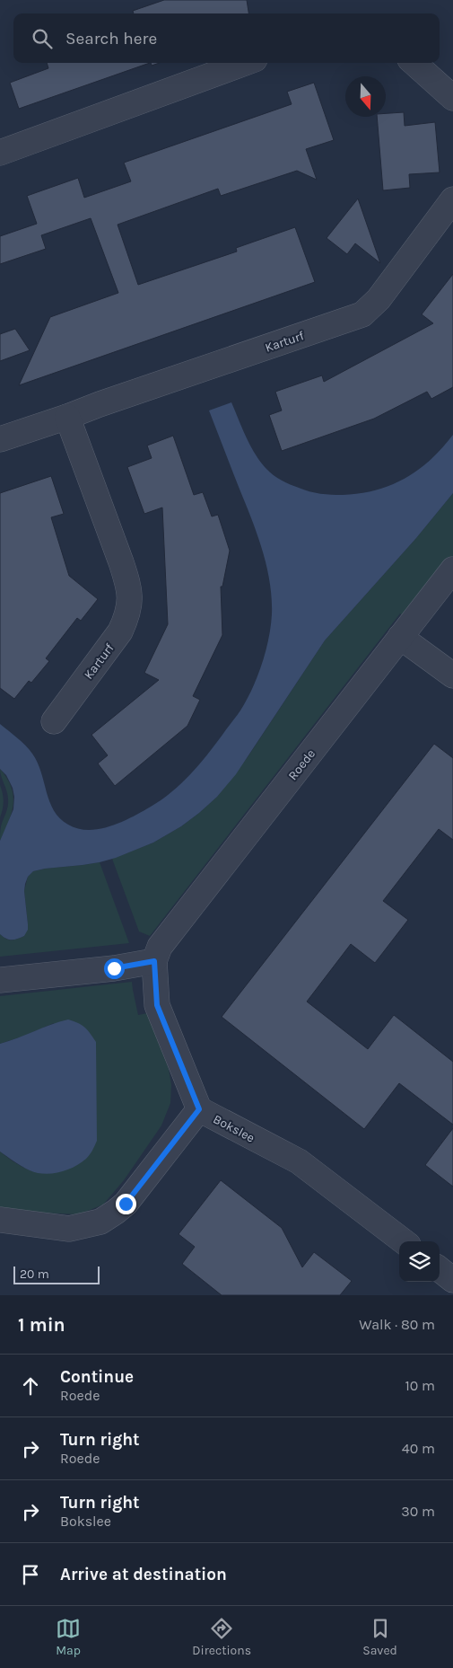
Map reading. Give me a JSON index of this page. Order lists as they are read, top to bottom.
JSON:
{
  "streets": {
    "street": ["Karturf", "Roede", "Bokslee"]
  },
  "crossings": [
    ["Roede", "Bokslee"]
  ],
  "scale_bar": "20 m",
  "north": "bottom",
  "page": {
    "search": "Search here",
    "scale": "20 m",
    "heading": ["1 min", "Walk · 80 m"],
    "list": [
      ["Continue", "Roede", "10 m"],
      ["Turn right", "Roede", "40 m"],
      ["Turn right", "Bokslee", "30 m"],
      "Arrive at destination"
    ],
    "nav": ["Map", "Directions", "Saved"]
  }
}
